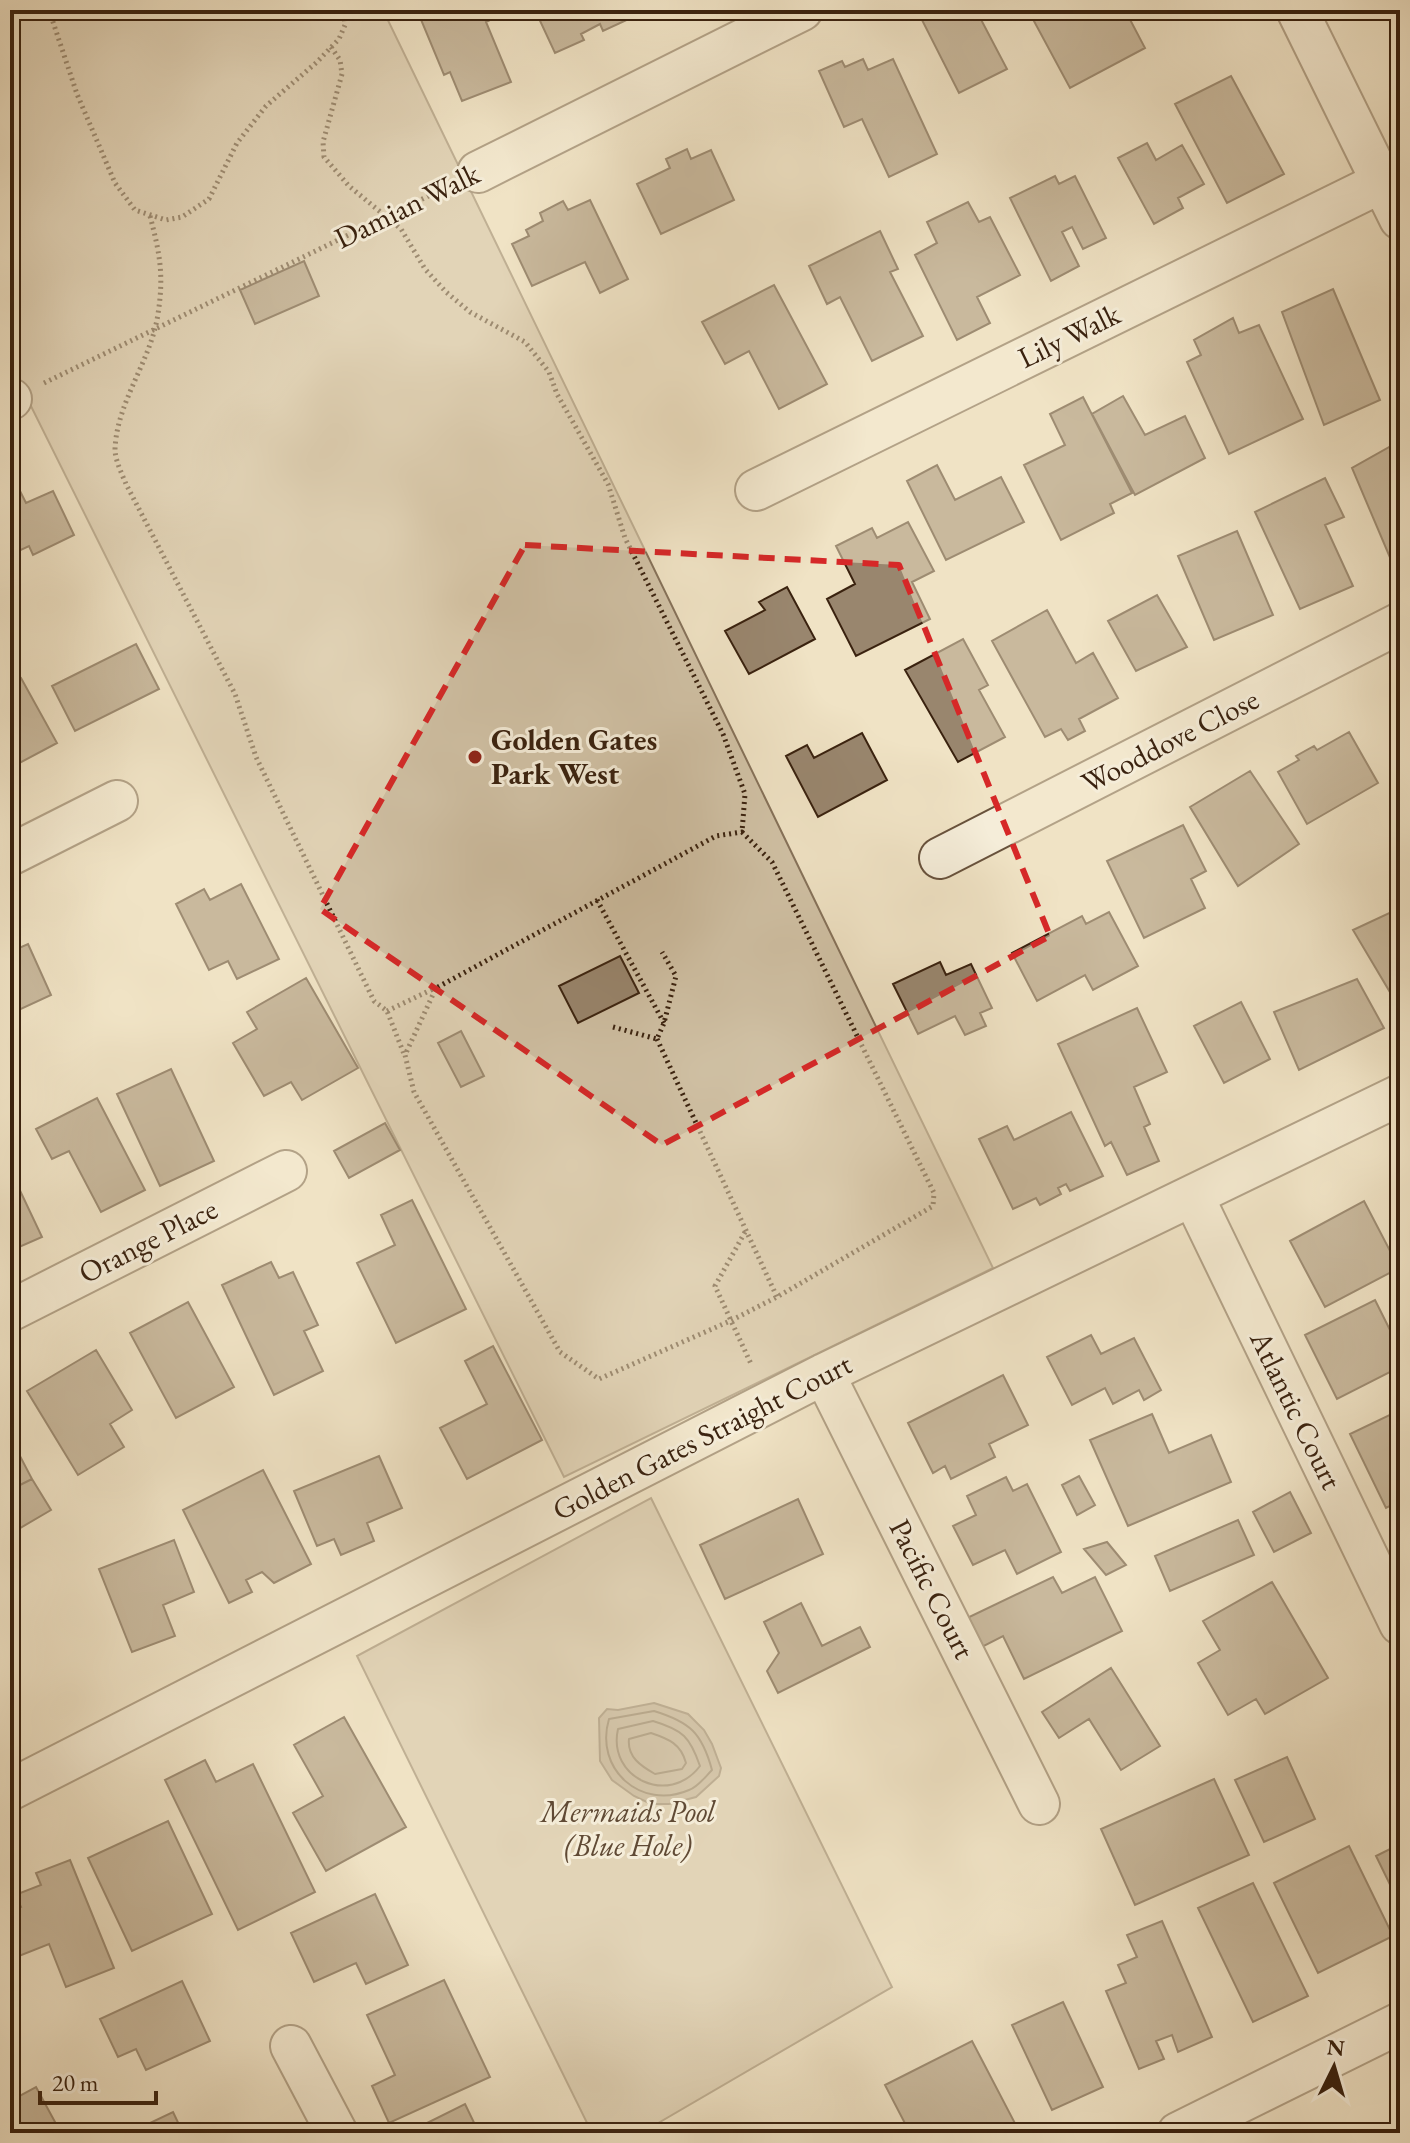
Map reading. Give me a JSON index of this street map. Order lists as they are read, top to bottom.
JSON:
{
  "streets": {
    "street": [
      "Damian Walk",
      "Lily Walk",
      "Wooddove Close",
      "Orange Place",
      "Atlantic Court",
      "Golden Gates Straight Court",
      "Pacific Court"
    ]
  },
  "crossings": [
    ["Atlantic Court", "Golden Gates Straight Court"],
    ["Golden Gates Straight Court", "Pacific Court"]
  ],
  "parks": ["Mermaids Pool (Blue Hole)"],
  "places": ["Golden Gates Park West"],
  "scale_bar": "20 m",
  "north": "top"
}
